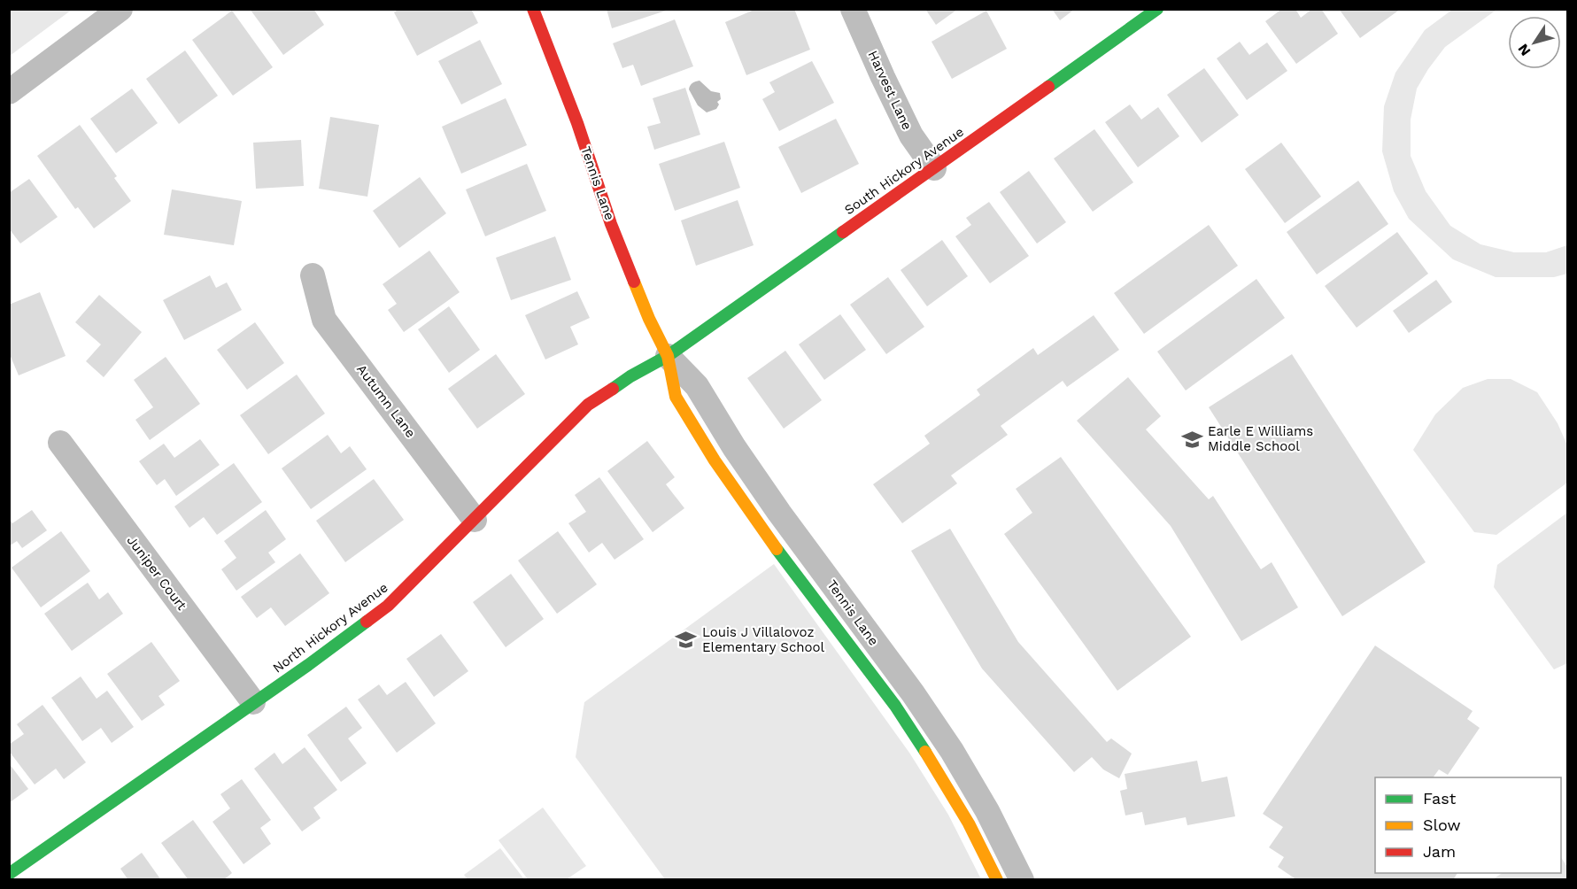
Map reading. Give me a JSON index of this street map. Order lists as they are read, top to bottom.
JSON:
{
  "streets": {
    "street": [
      "Harvest Lane",
      "South Hickory Avenue",
      "Tennis Lane",
      "Autumn Lane",
      "Juniper Court",
      "North Hickory Avenue"
    ]
  },
  "crossings": [
    ["Harvest Lane", "South Hickory Avenue"],
    ["South Hickory Avenue", "Tennis Lane"],
    ["South Hickory Avenue", "North Hickory Avenue"],
    ["Tennis Lane", "North Hickory Avenue"],
    ["Autumn Lane", "North Hickory Avenue"],
    ["Juniper Court", "North Hickory Avenue"]
  ],
  "places": {
    "school or university": ["Earle E Williams Middle School", "Louis J Villalovoz Elementary School"]
  },
  "legend": ["Fast", "Slow", "Jam"],
  "north": "bottom left"
}
